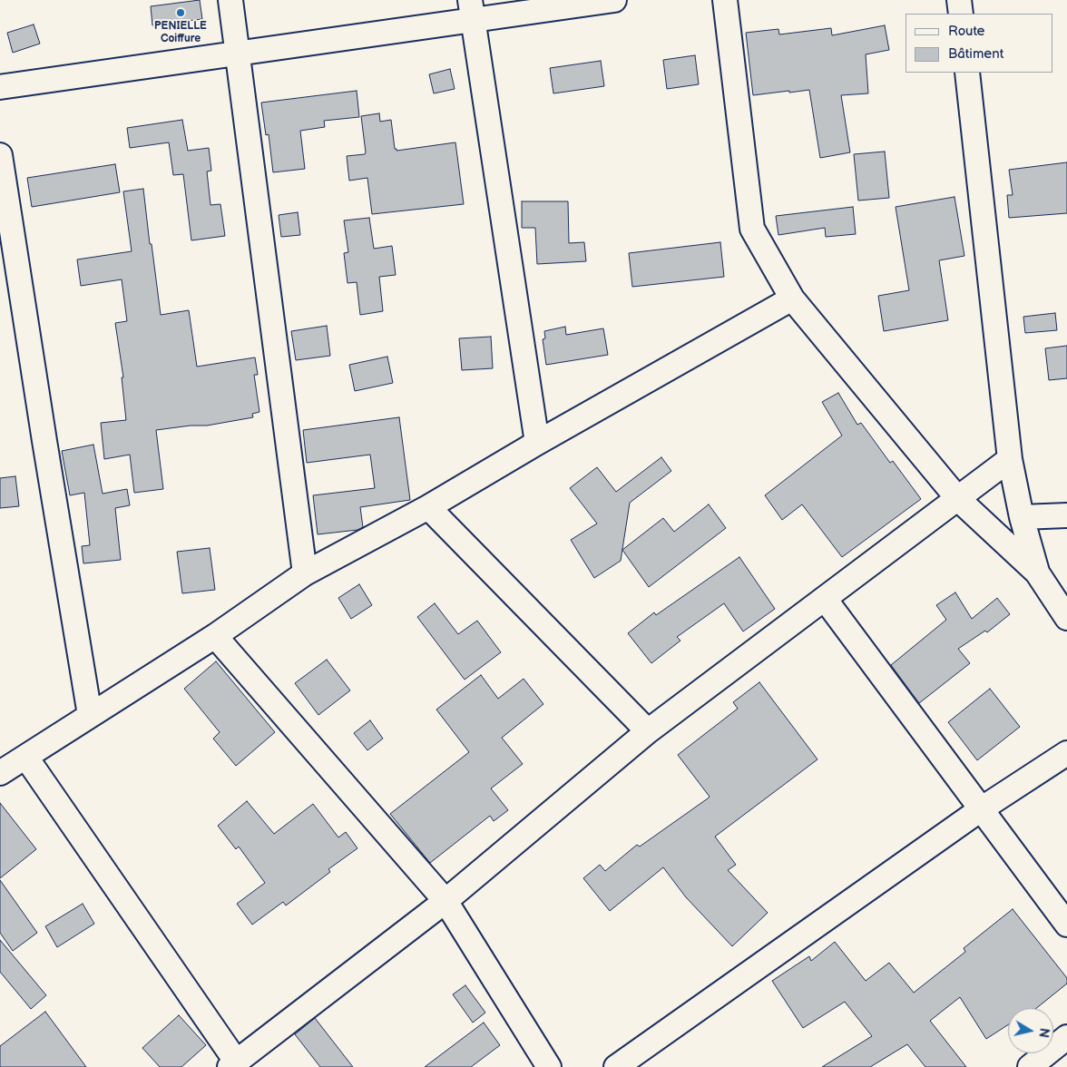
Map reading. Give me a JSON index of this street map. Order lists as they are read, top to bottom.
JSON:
{
  "places": ["PENIELLE Coiffure"],
  "legend": ["Route", "Bâtiment"],
  "north": "right"
}
